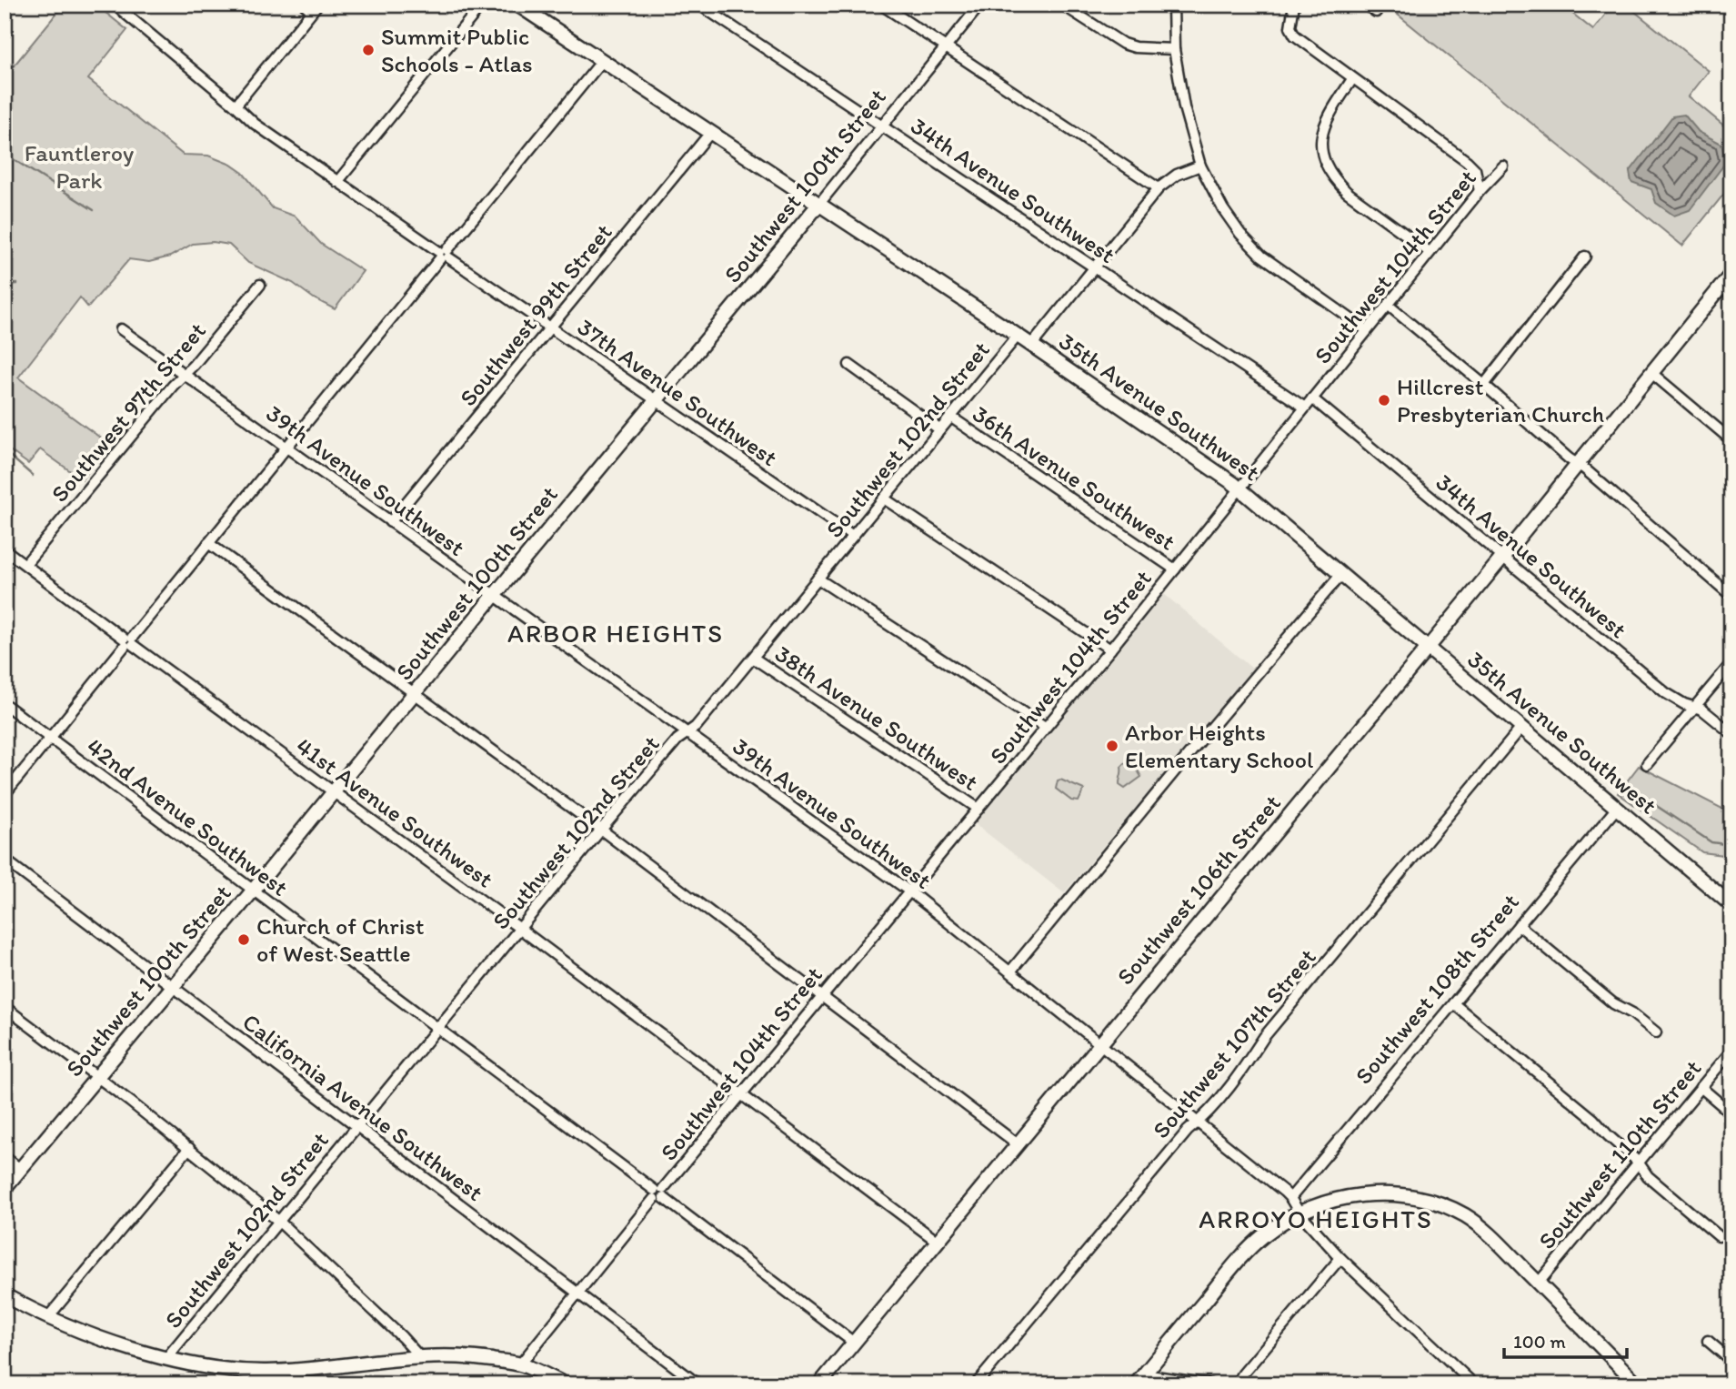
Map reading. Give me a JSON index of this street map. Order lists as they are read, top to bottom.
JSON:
{
  "streets": {
    "street": [
      "Southwest 100th Street",
      "34th Avenue Southwest",
      "Southwest 104th Street",
      "Southwest 99th Street",
      "37th Avenue Southwest",
      "35th Avenue Southwest",
      "Southwest 97th Street",
      "Southwest 102nd Street",
      "36th Avenue Southwest",
      "39th Avenue Southwest",
      "38th Avenue Southwest",
      "41st Avenue Southwest",
      "42nd Avenue Southwest",
      "Southwest 106th Street",
      "Southwest 108th Street",
      "Southwest 107th Street",
      "California Avenue Southwest",
      "Southwest 110th Street"
    ]
  },
  "crossings": [
    ["Southwest 100th Street", "34th Avenue Southwest"],
    ["Southwest 100th Street", "37th Avenue Southwest"],
    ["Southwest 100th Street", "35th Avenue Southwest"],
    ["Southwest 100th Street", "39th Avenue Southwest"],
    ["Southwest 100th Street", "41st Avenue Southwest"],
    ["Southwest 100th Street", "42nd Avenue Southwest"],
    ["Southwest 100th Street", "California Avenue Southwest"],
    ["34th Avenue Southwest", "Southwest 104th Street"],
    ["34th Avenue Southwest", "Southwest 106th Street"],
    ["Southwest 104th Street", "35th Avenue Southwest"],
    ["Southwest 104th Street", "36th Avenue Southwest"],
    ["Southwest 104th Street", "39th Avenue Southwest"],
    ["Southwest 104th Street", "38th Avenue Southwest"],
    ["Southwest 104th Street", "41st Avenue Southwest"],
    ["Southwest 104th Street", "42nd Avenue Southwest"],
    ["Southwest 104th Street", "California Avenue Southwest"],
    ["Southwest 99th Street", "37th Avenue Southwest"],
    ["Southwest 99th Street", "35th Avenue Southwest"],
    ["Southwest 99th Street", "39th Avenue Southwest"],
    ["37th Avenue Southwest", "Southwest 102nd Street"],
    ["35th Avenue Southwest", "Southwest 102nd Street"],
    ["35th Avenue Southwest", "Southwest 106th Street"],
    ["35th Avenue Southwest", "Southwest 108th Street"],
    ["35th Avenue Southwest", "Southwest 107th Street"],
    ["Southwest 97th Street", "39th Avenue Southwest"],
    ["Southwest 97th Street", "41st Avenue Southwest"],
    ["Southwest 102nd Street", "36th Avenue Southwest"],
    ["Southwest 102nd Street", "39th Avenue Southwest"],
    ["Southwest 102nd Street", "38th Avenue Southwest"],
    ["Southwest 102nd Street", "41st Avenue Southwest"],
    ["Southwest 102nd Street", "42nd Avenue Southwest"],
    ["Southwest 102nd Street", "California Avenue Southwest"],
    ["39th Avenue Southwest", "Southwest 106th Street"],
    ["39th Avenue Southwest", "Southwest 108th Street"],
    ["39th Avenue Southwest", "Southwest 107th Street"],
    ["41st Avenue Southwest", "Southwest 106th Street"],
    ["42nd Avenue Southwest", "Southwest 106th Street"]
  ],
  "districts": ["ARBOR HEIGHTS", "ARROYO HEIGHTS"],
  "parks": ["Fauntleroy Park"],
  "places": [
    "Summit Public Schools - Atlas",
    "Hillcrest Presbyterian Church",
    "Arbor Heights Elementary School",
    "Church of Christ of West Seattle"
  ],
  "scale_bar": "100 m"
}
